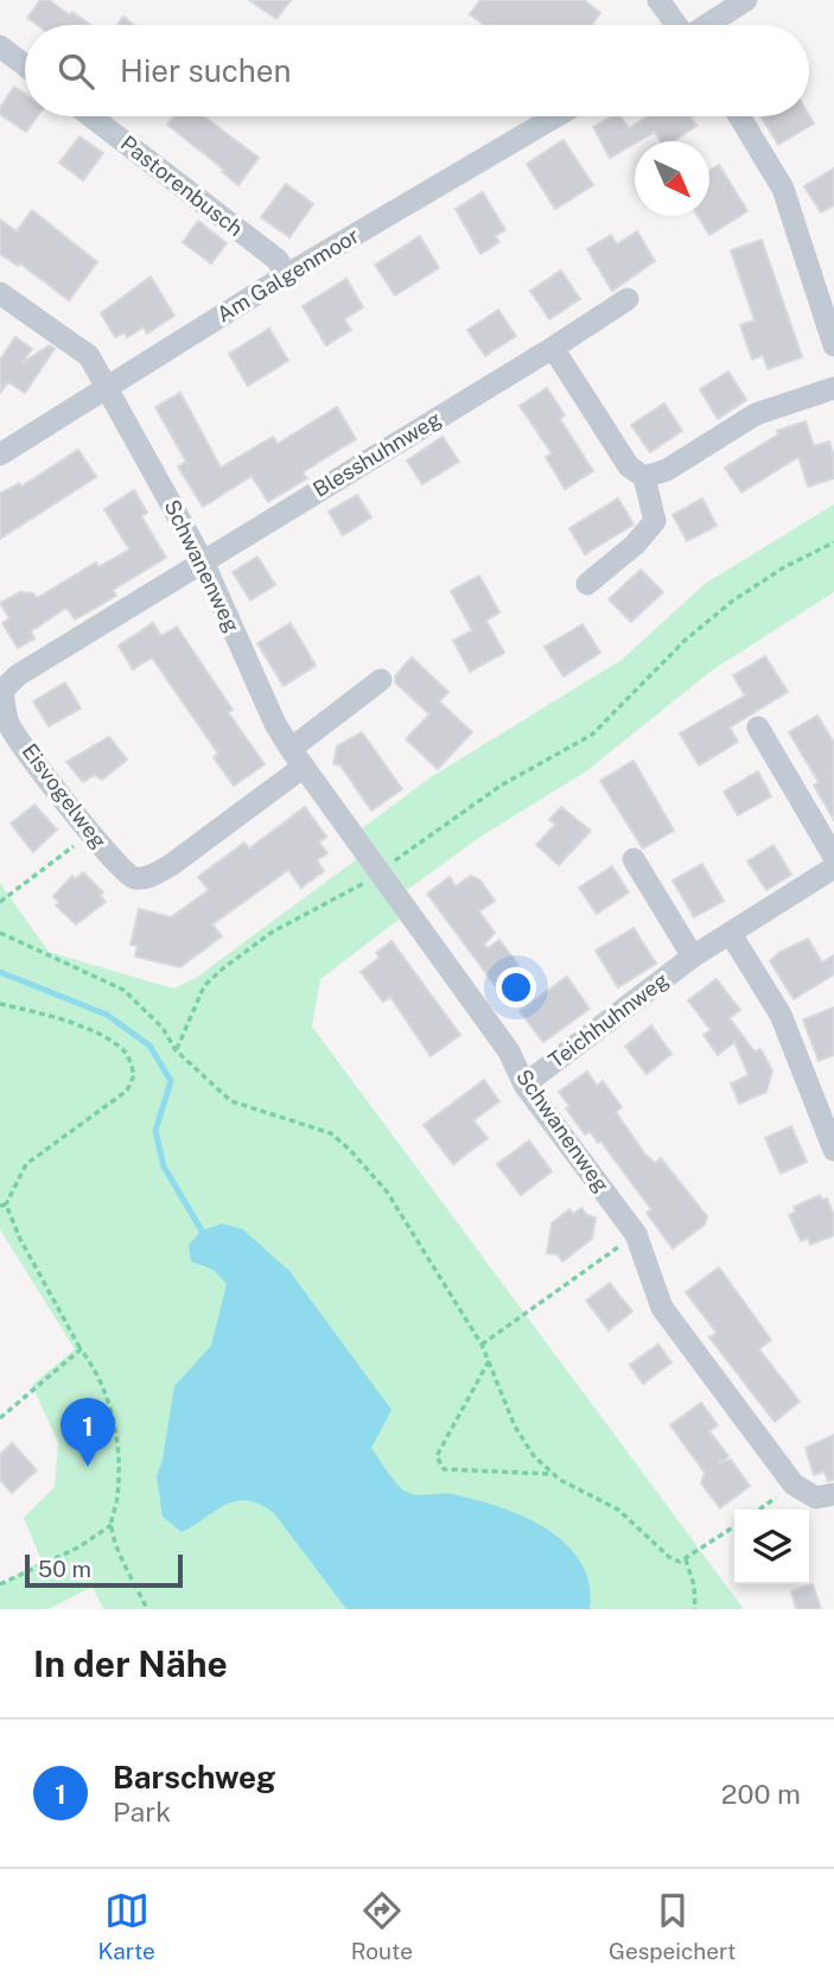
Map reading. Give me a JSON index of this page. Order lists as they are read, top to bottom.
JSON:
{
  "streets": {
    "street": [
      "Pastorenbusch",
      "Am Galgenmoor",
      "Blesshuhnweg",
      "Schwanenweg",
      "Eisvogelweg",
      "Teichhuhnweg"
    ]
  },
  "crossings": [
    ["Pastorenbusch", "Am Galgenmoor"],
    ["Am Galgenmoor", "Schwanenweg"],
    ["Blesshuhnweg", "Schwanenweg"],
    ["Blesshuhnweg", "Eisvogelweg"],
    ["Schwanenweg", "Eisvogelweg"],
    ["Schwanenweg", "Teichhuhnweg"]
  ],
  "scale_bar": "50 m",
  "north": "bottom right",
  "page": {
    "search": "Hier suchen",
    "pins": "1",
    "scale": "50 m",
    "heading": "In der Nähe",
    "list": [
      {
        "mark": "1",
        "name": "Barschweg",
        "note": "Park",
        "value": "200 m"
      }
    ],
    "nav": ["Karte", "Route", "Gespeichert"]
  }
}
